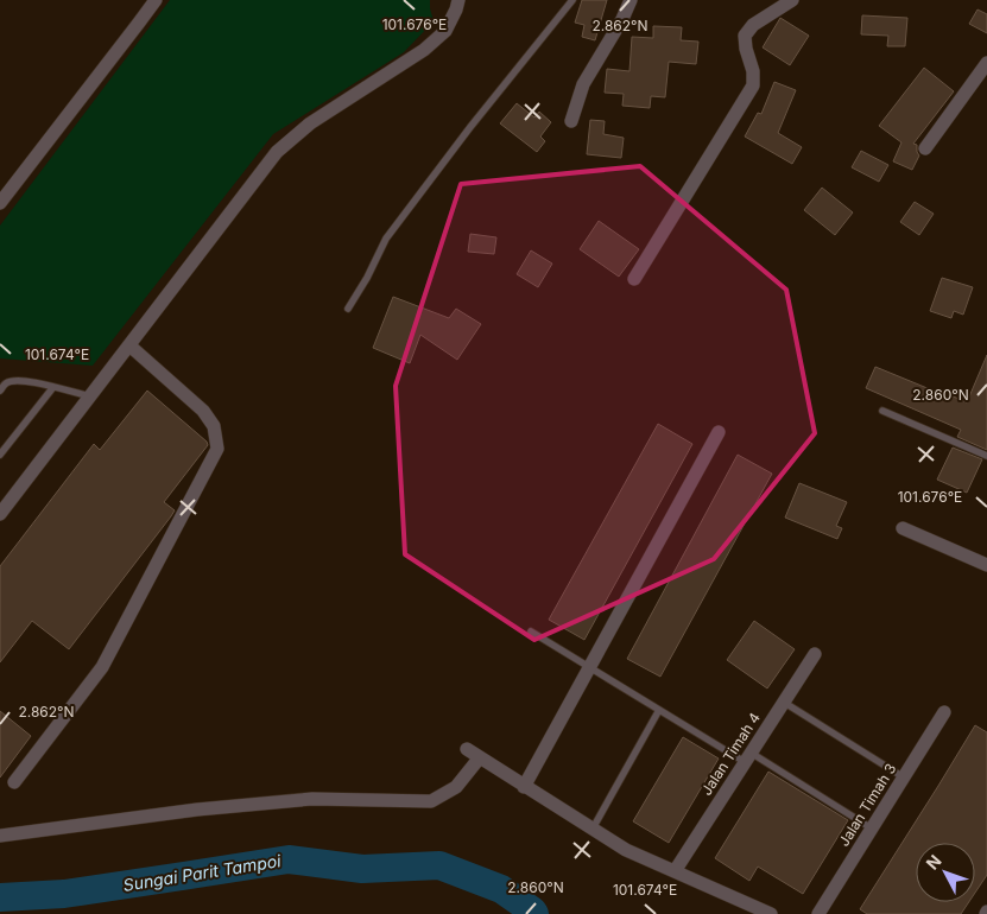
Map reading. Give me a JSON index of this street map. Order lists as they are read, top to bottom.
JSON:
{
  "streets": {
    "street": ["Jalan Timah 4", "Jalan Timah 3"]
  },
  "water": ["Sungai Parit Tampoi"],
  "north": "top left",
  "coordinates": [
    "101.676°E",
    "2.862°N",
    "101.674°E",
    "2.860°N"
  ]
}
